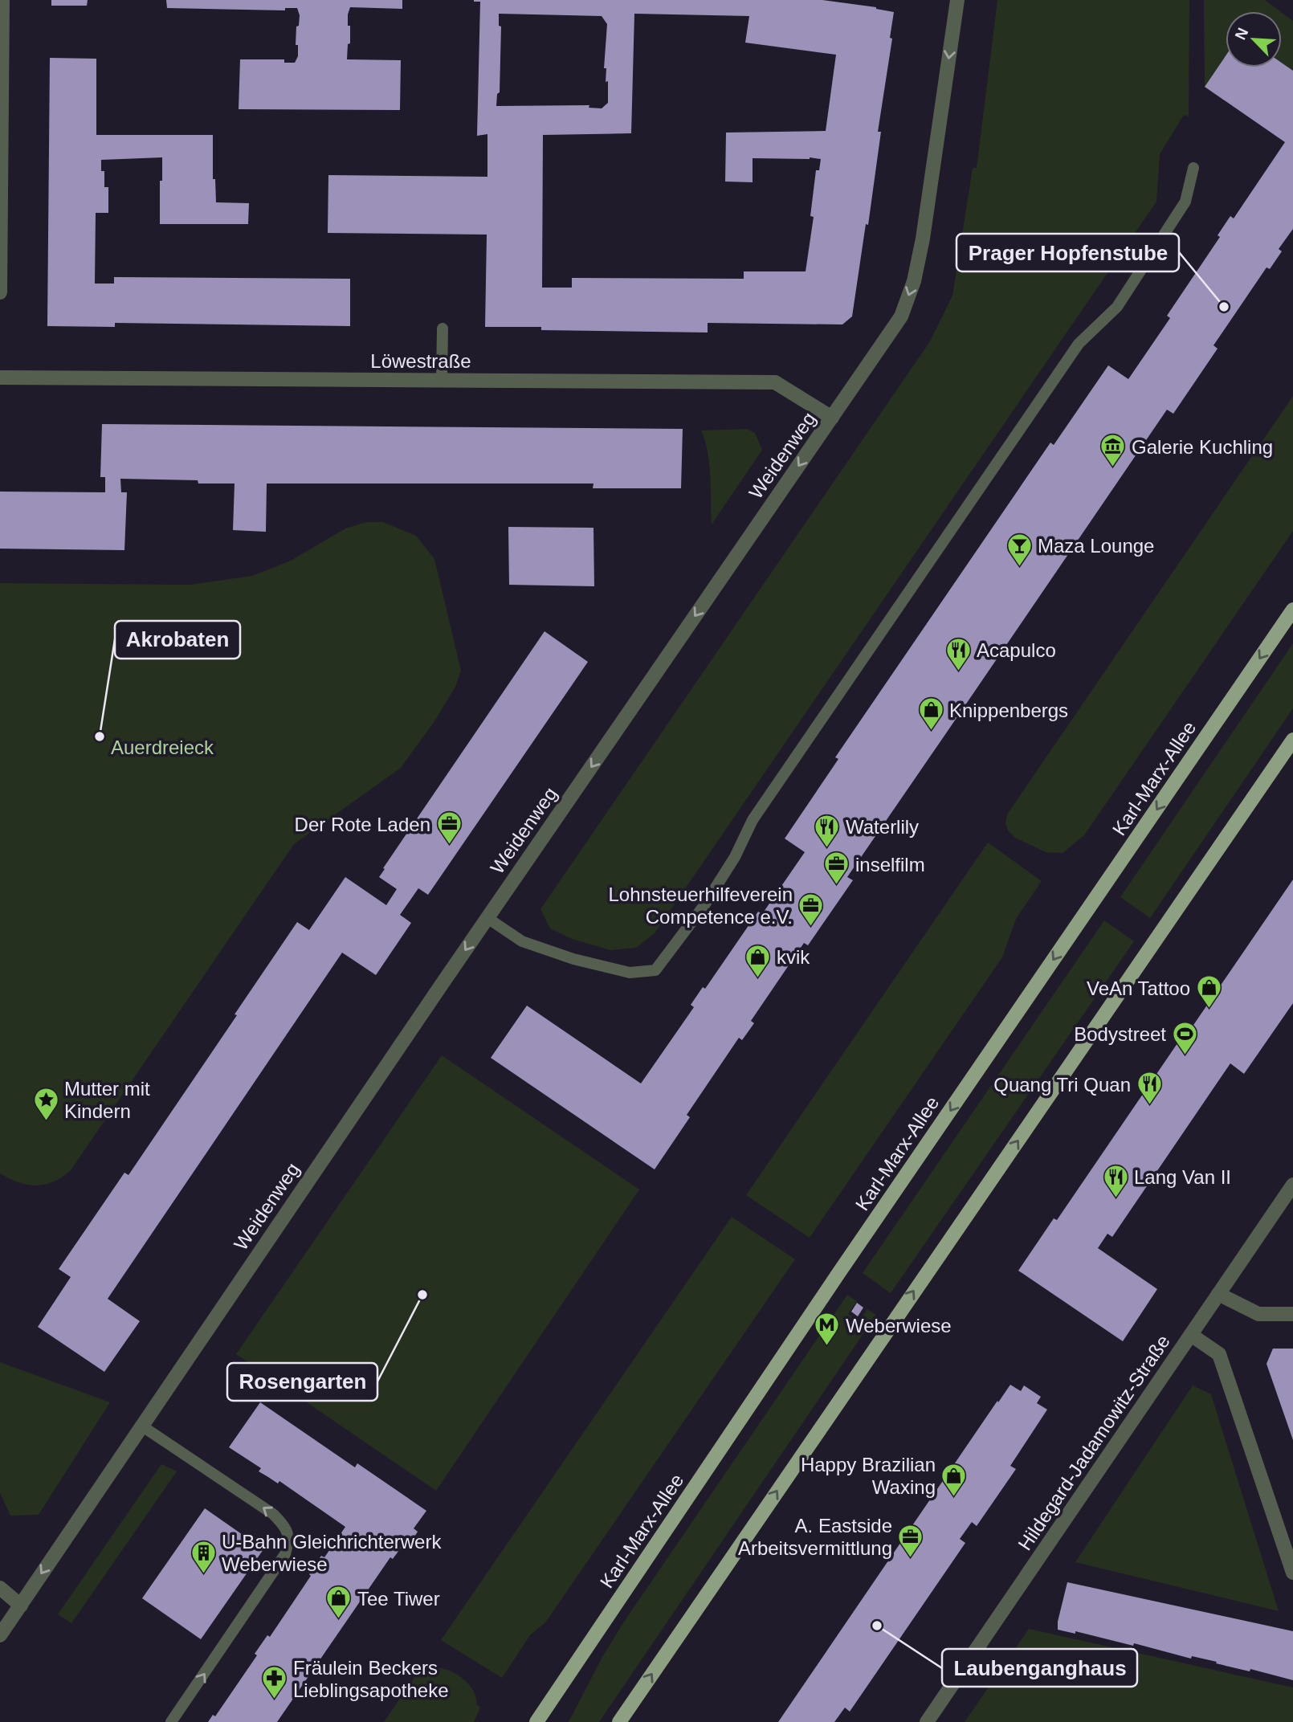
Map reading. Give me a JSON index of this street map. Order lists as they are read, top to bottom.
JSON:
{
  "streets": {
    "main road": ["Karl-Marx-Allee"],
    "street": ["Löwestraße", "Weidenweg", "Hildegard-Jadamowitz-Straße"]
  },
  "crossings": [
    ["Löwestraße", "Weidenweg"]
  ],
  "one_way": ["Weidenweg"],
  "parks": ["Auerdreieck"],
  "places": {
    "other": [
      "Prager Hopfenstube",
      "Akrobaten",
      "Rosengarten",
      "Laubenganghaus"
    ],
    "museum": ["Galerie Kuchling"],
    "bar": ["Maza Lounge"],
    "restaurant": [
      "Acapulco",
      "Waterlily",
      "Quang Tri Quan",
      "Lang Van II"
    ],
    "shop": [
      "Knippenbergs",
      "kvik",
      "VeAn Tattoo",
      "Happy Brazilian Waxing",
      "Tee Tiwer"
    ],
    "office": [
      "Der Rote Laden",
      "inselfilm",
      "Lohnsteuerhilfeverein Competence e.V.",
      "A. Eastside Arbeitsvermittlung"
    ],
    "sports": ["Bodystreet"],
    "place": ["Mutter mit Kindern"],
    "metro station": ["Weberwiese"],
    "building": ["U-Bahn Gleichrichterwerk Weberwiese"],
    "pharmacy": ["Fräulein Beckers Lieblingsapotheke"]
  },
  "north": "top left"
}
